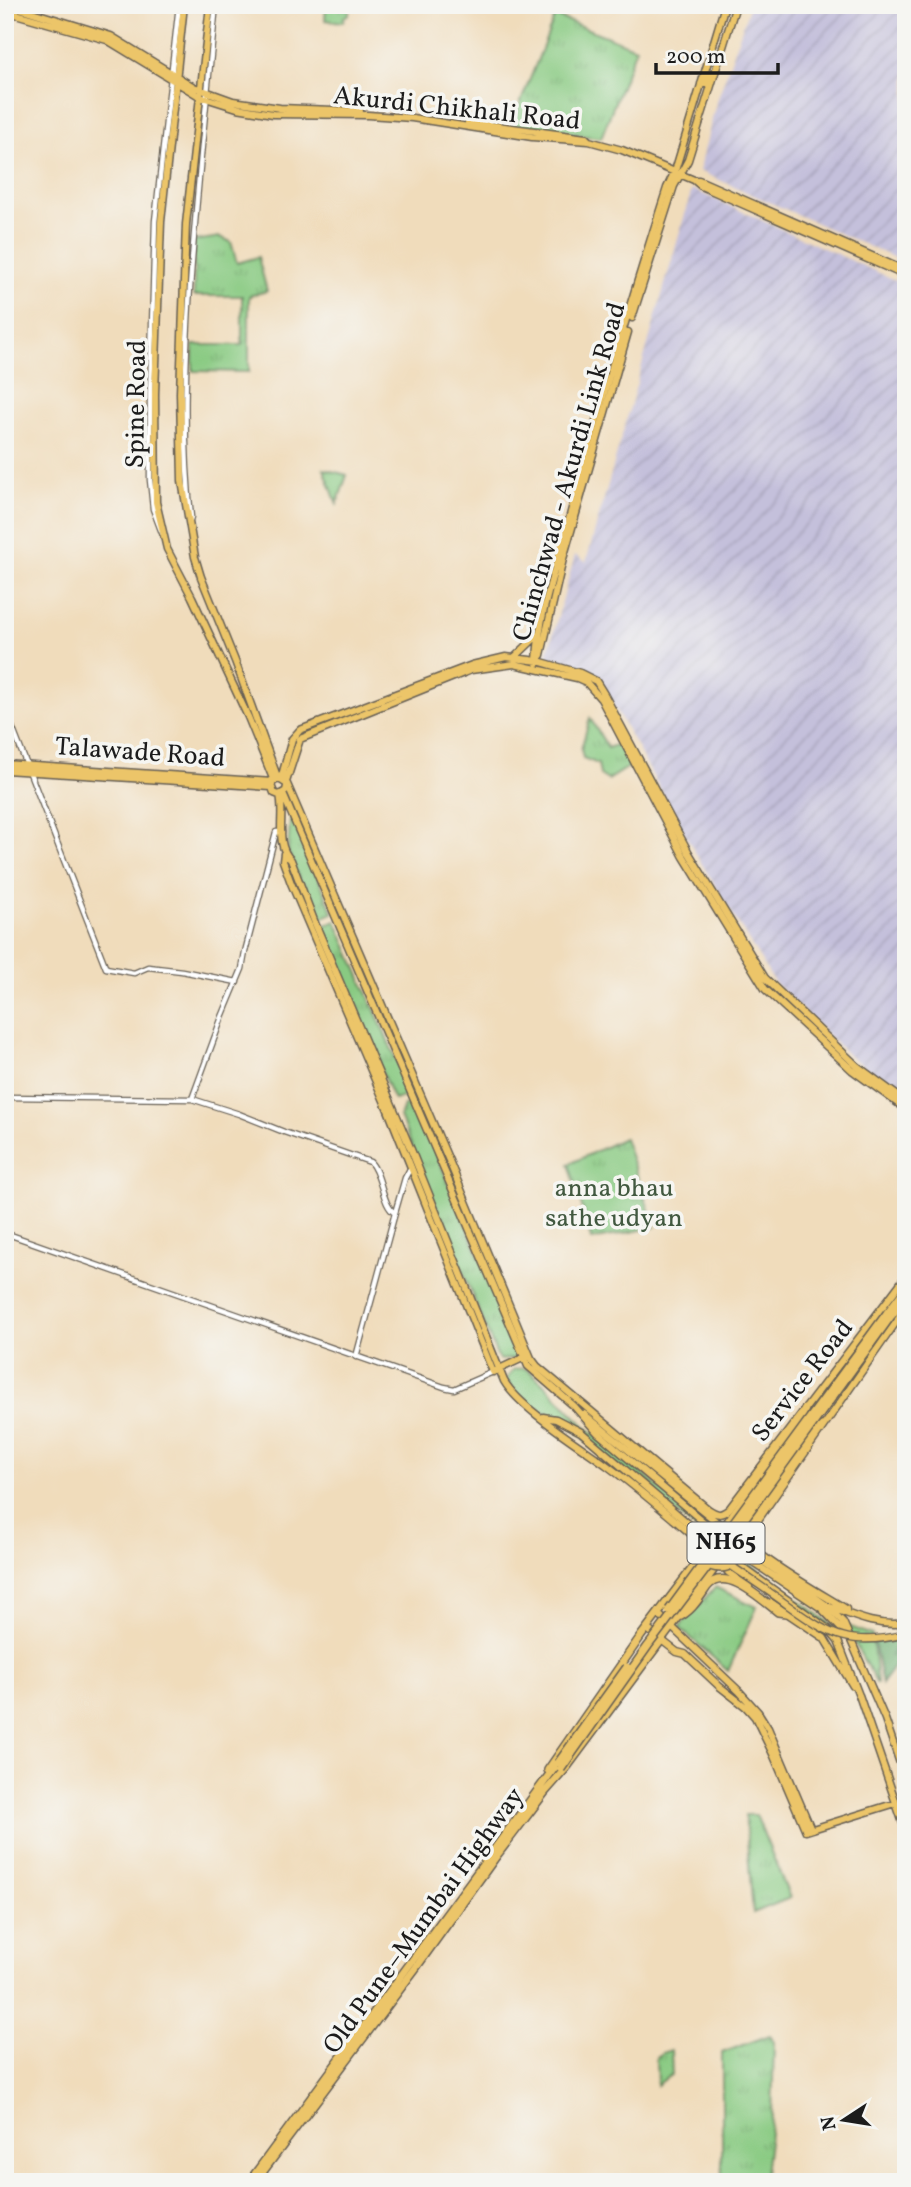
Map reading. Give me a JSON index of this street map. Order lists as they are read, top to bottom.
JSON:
{
  "streets": {
    "highway": ["NH65", "Old Pune–Mumbai Highway"],
    "main road": [
      "Akurdi Chikhali Road",
      "Spine Road",
      "Chinchwad - Akurdi Link Road",
      "Talawade Road",
      "Service Road"
    ]
  },
  "crossings": [
    ["Akurdi Chikhali Road", "Spine Road"],
    ["Akurdi Chikhali Road", "Chinchwad - Akurdi Link Road"],
    ["Spine Road", "Talawade Road"],
    ["Spine Road", "Service Road"],
    ["Service Road", "NH65"],
    ["NH65", "Old Pune–Mumbai Highway"]
  ],
  "parks": ["anna bhau sathe udyan"],
  "scale_bar": "200 m",
  "north": "left"
}
